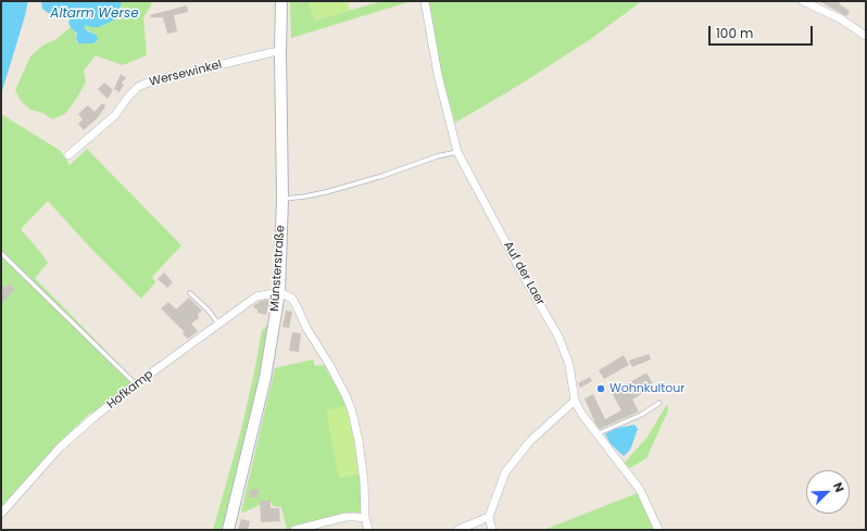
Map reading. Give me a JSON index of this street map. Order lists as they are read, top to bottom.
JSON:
{
  "streets": {
    "main road": ["Münsterstraße"],
    "street": ["Wersewinkel", "Auf der Laer", "Hofkamp"]
  },
  "crossings": [
    ["Wersewinkel", "Münsterstraße"],
    ["Münsterstraße", "Hofkamp"]
  ],
  "water": ["Altarm Werse"],
  "places": ["Wohnkultour"],
  "scale_bar": "100 m",
  "north": "top right"
}
